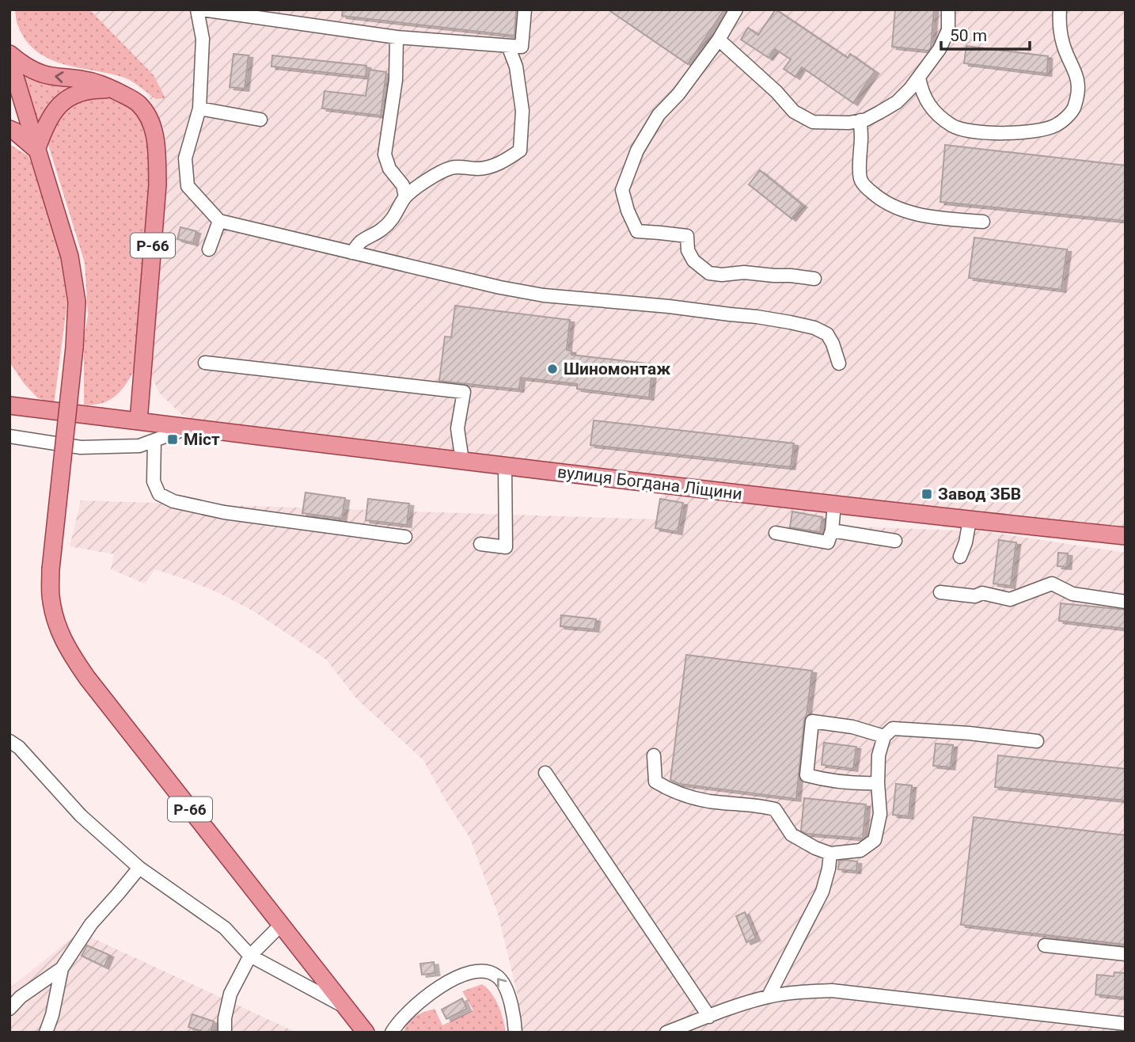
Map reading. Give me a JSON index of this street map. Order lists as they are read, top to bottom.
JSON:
{
  "streets": {
    "main road": ["Р-66", "вулиця Богдана Ліщини"]
  },
  "crossings": [
    ["Р-66", "вулиця Богдана Ліщини"]
  ],
  "places": {
    "other": ["Шиномонтаж"],
    "transit": ["Міст", "Завод ЗБВ"]
  },
  "scale_bar": "50 m"
}
